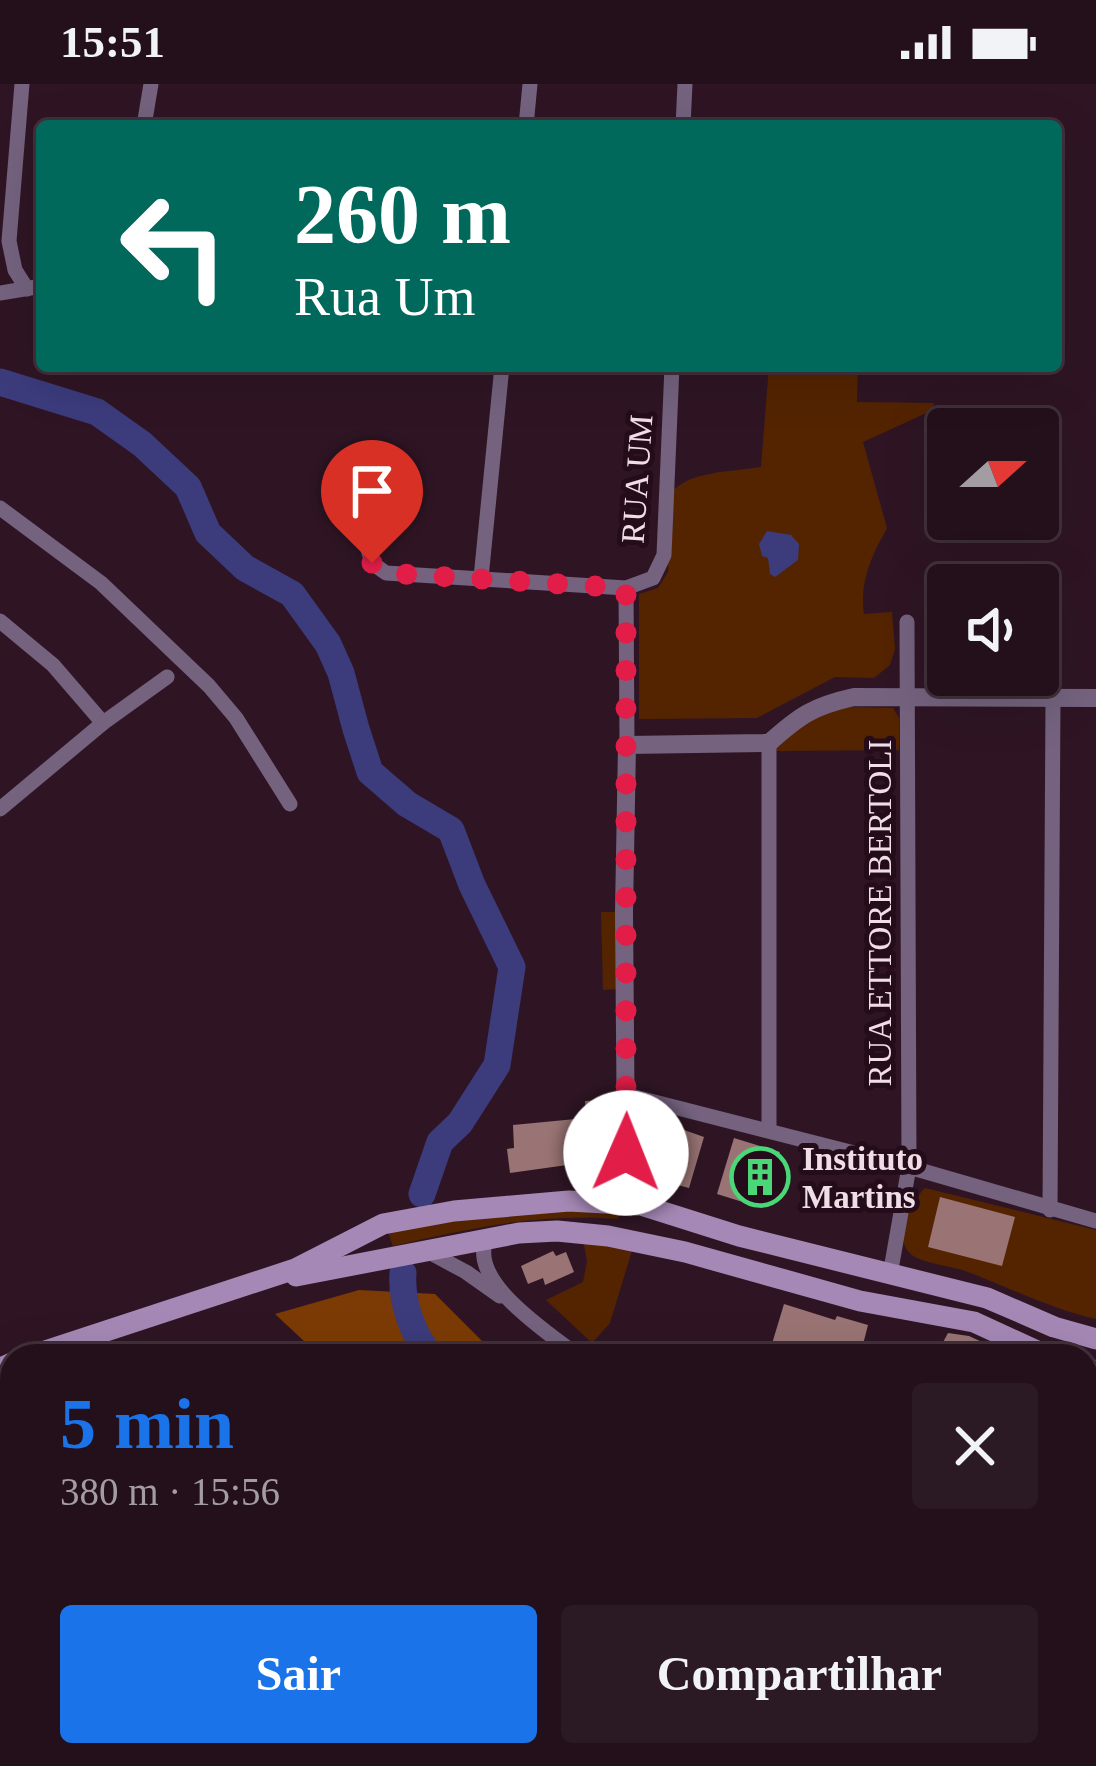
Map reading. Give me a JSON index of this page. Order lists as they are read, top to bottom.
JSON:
{
  "streets": {
    "street": ["RUA UM", "RUA ETTORE BERTOLI"]
  },
  "places": {
    "building": ["Instituto Martins"]
  },
  "north": "right",
  "page": {
    "status": "15:51",
    "turn": ["260 m", "Rua Um"],
    "heading": ["5 min", "380 m · 15:56"],
    "buttons": ["Sair", "Compartilhar"]
  }
}
